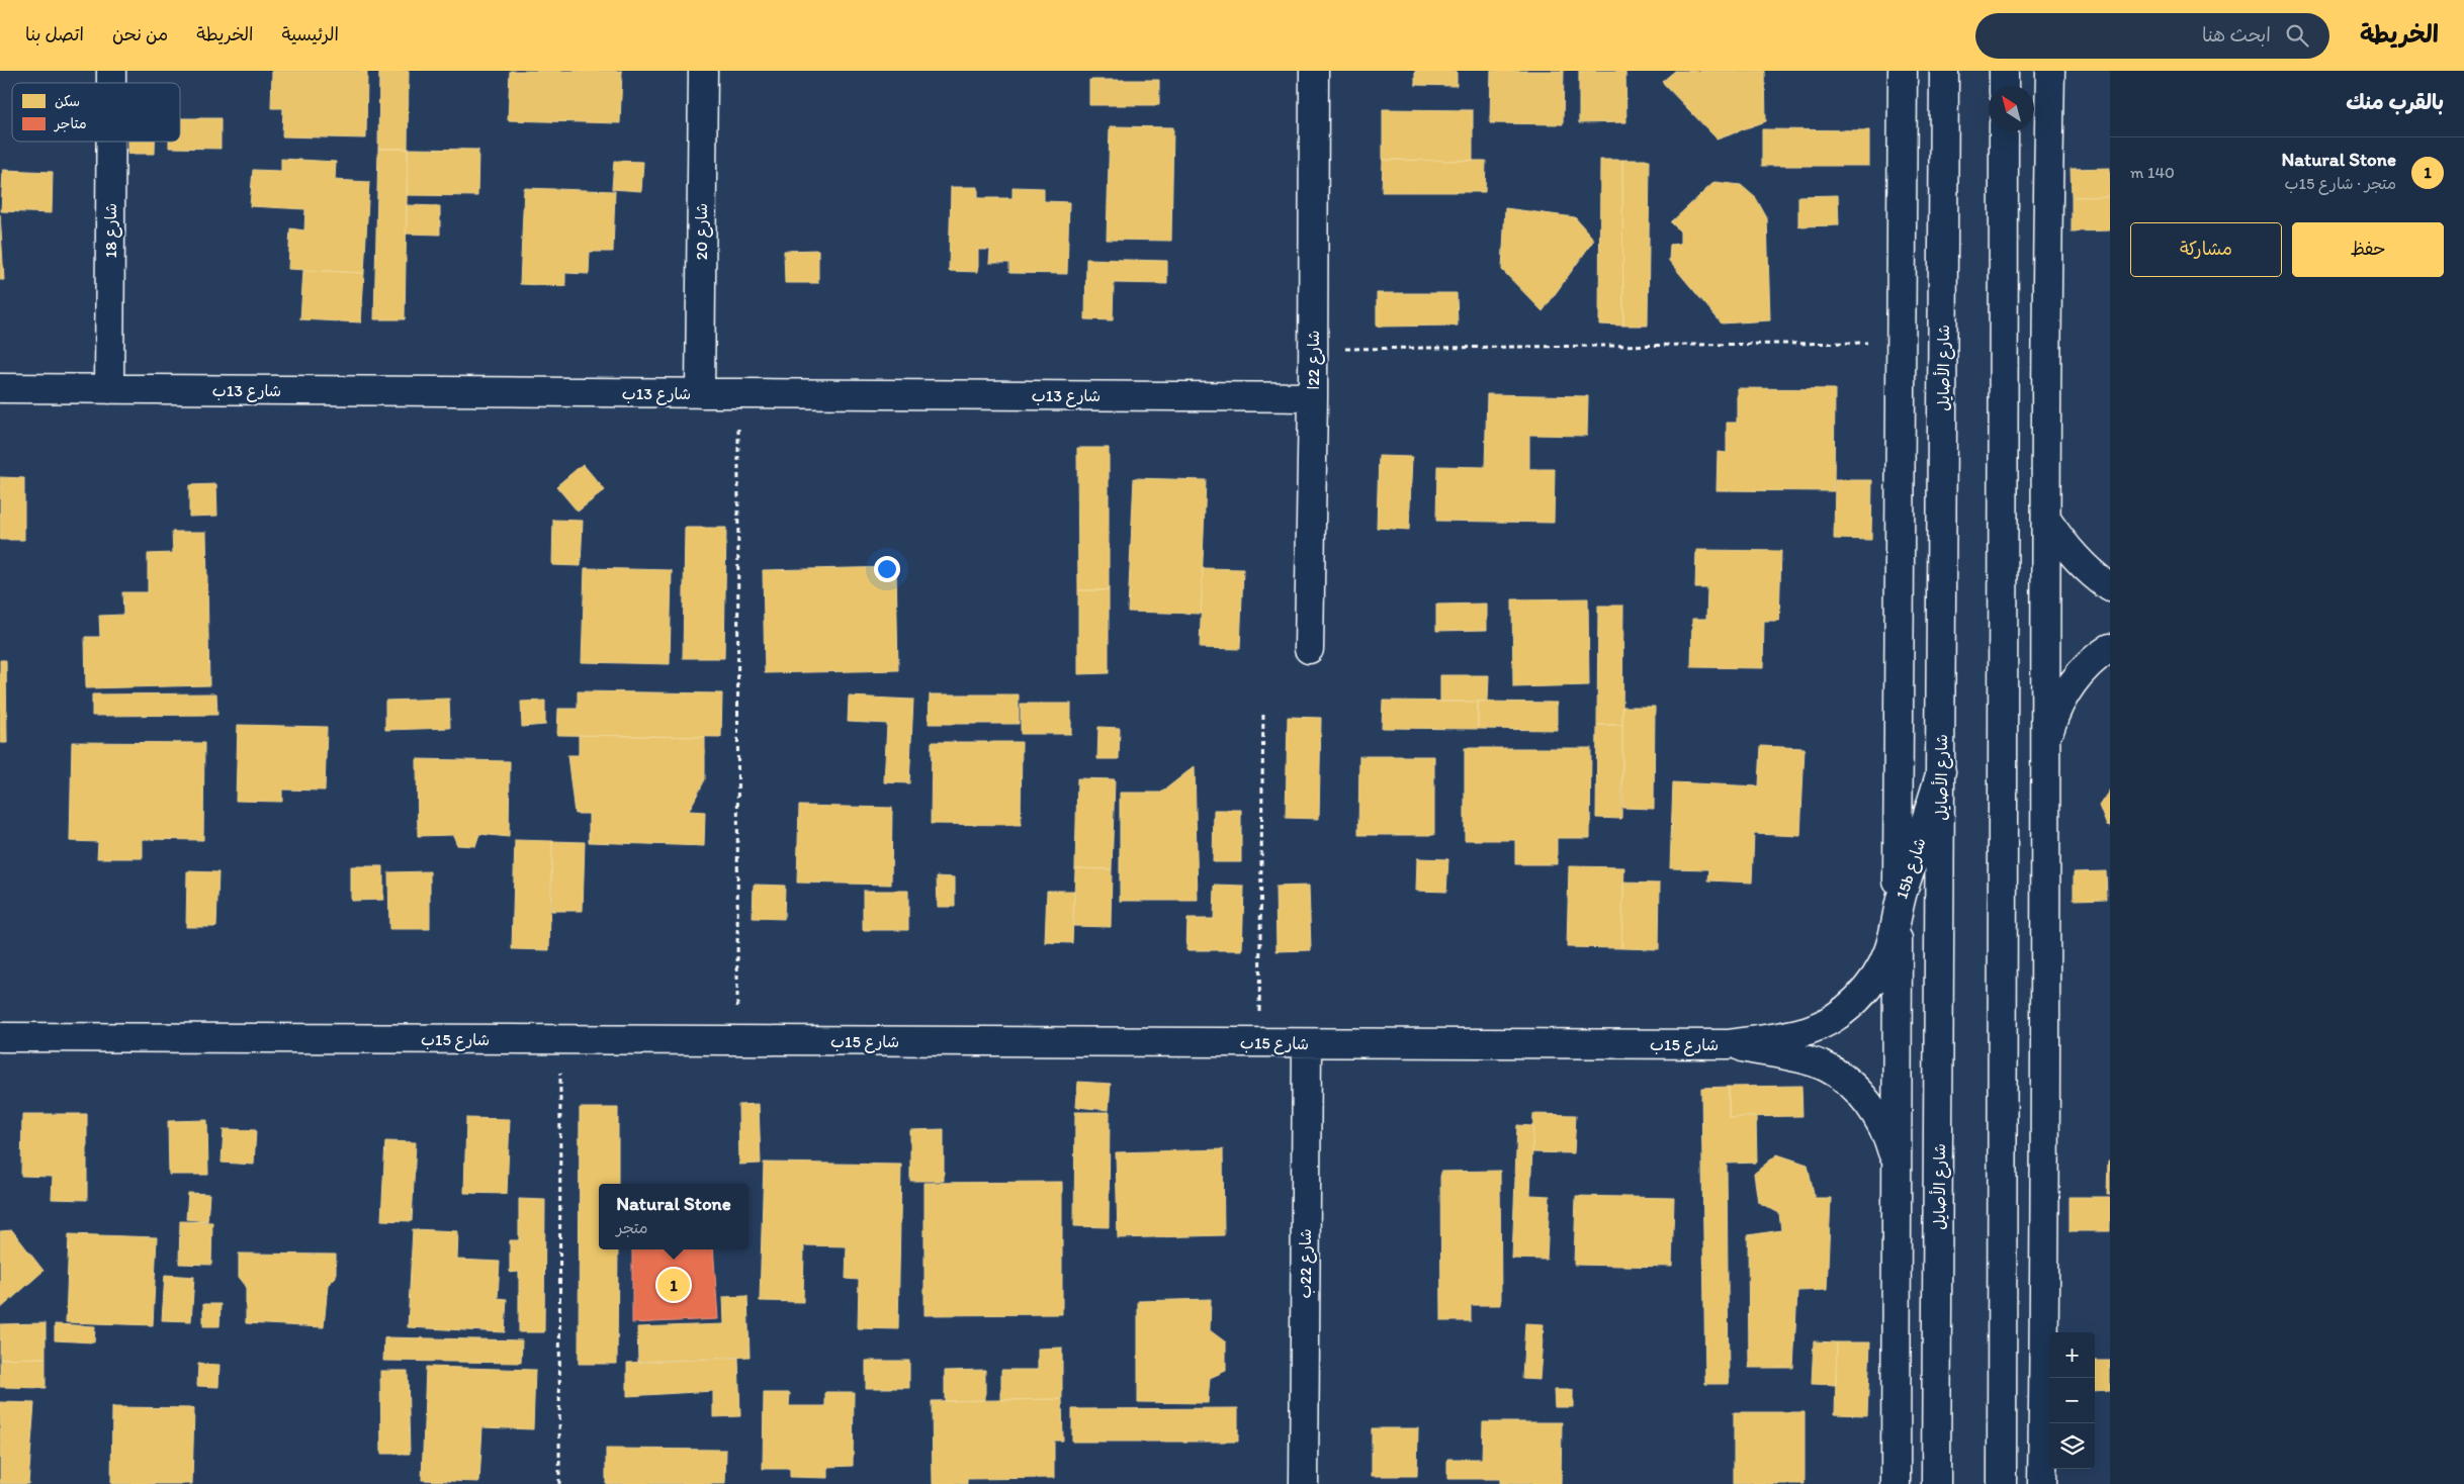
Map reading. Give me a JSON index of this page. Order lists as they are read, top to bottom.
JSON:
{
  "streets": {
    "street": [
      "شارع 18",
      "شارع 20",
      "شارع 22ا",
      "شارع الأصايل",
      "شارع 13ب",
      "15b شارع",
      "شارع 15ب",
      "شارع 22ب"
    ]
  },
  "crossings": [
    ["شارع 18", "شارع 13ب"],
    ["شارع 20", "شارع 13ب"],
    ["شارع 22ا", "شارع 13ب"],
    ["شارع الأصايل", "15b شارع"],
    ["15b شارع", "شارع 15ب"],
    ["شارع 15ب", "شارع 22ب"]
  ],
  "legend": ["سكن", "متاجر"],
  "north": "top left",
  "page": {
    "header": "الخريطة",
    "search": "ابحث هنا",
    "nav": [
      "الرئيسية",
      "الخريطة",
      "من نحن",
      "اتصل بنا"
    ],
    "heading": "بالقرب منك",
    "list": [
      {
        "mark": "1",
        "name": "Natural Stone",
        "note": "متجر · شارع 15ب",
        "value": "140 m"
      }
    ],
    "buttons": ["حفظ", "مشاركة"],
    "popup": ["Natural Stone", "متجر"],
    "pins": "1",
    "map_buttons": ["+", "−"]
  }
}
